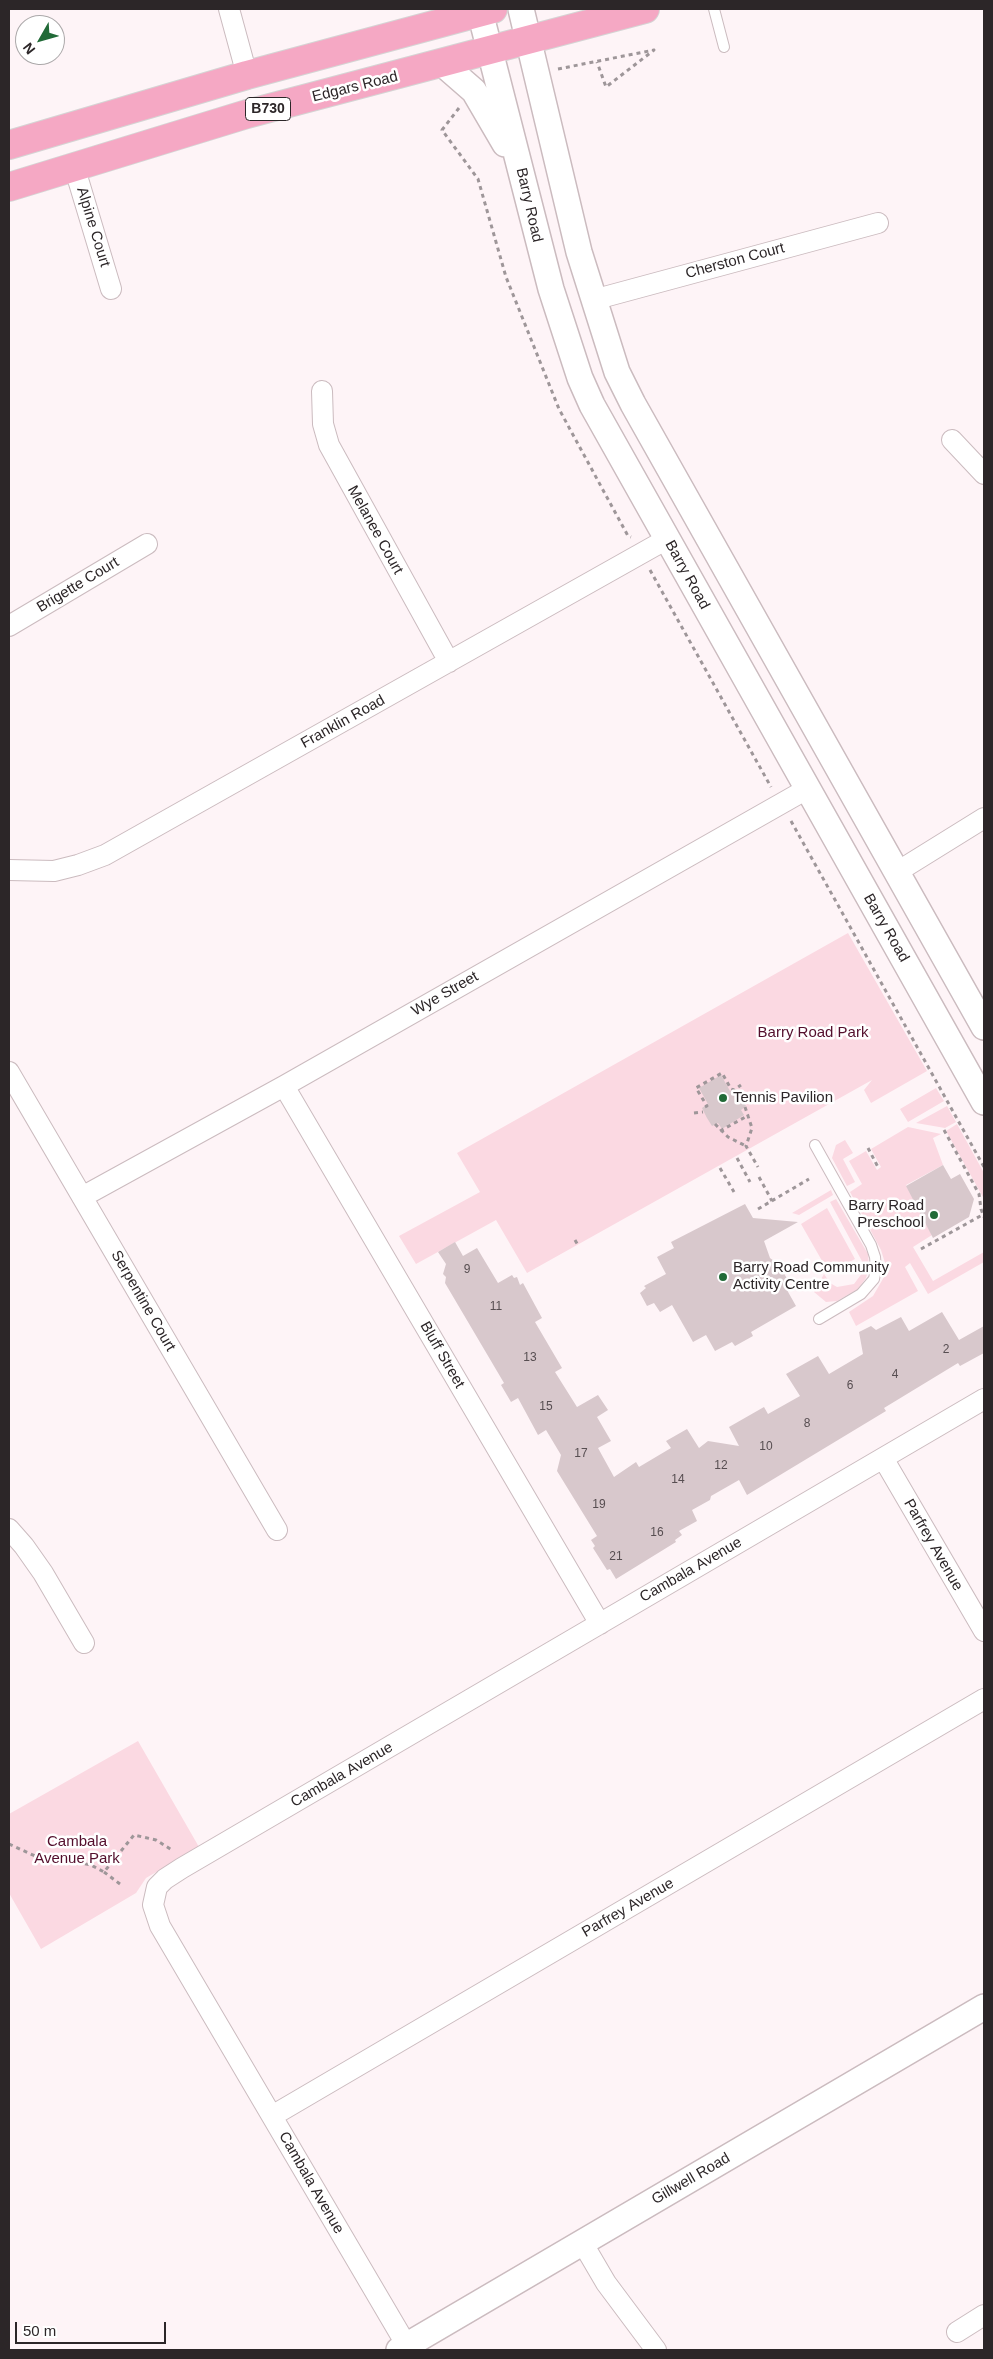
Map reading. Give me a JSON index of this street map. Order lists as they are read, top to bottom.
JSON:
{
  "streets": {
    "main road": ["Edgars Road", "B730"],
    "street": [
      "Barry Road",
      "Alpine Court",
      "Cherston Court",
      "Melanee Court",
      "Brigette Court",
      "Franklin Road",
      "Wye Street",
      "Serpentine Court",
      "Bluff Street",
      "Parfrey Avenue",
      "Cambala Avenue",
      "Gillwell Road"
    ]
  },
  "crossings": [
    ["Edgars Road", "Barry Road"],
    ["Edgars Road", "Alpine Court"],
    ["B730", "Barry Road"],
    ["Barry Road", "Franklin Road"],
    ["Barry Road", "Wye Street"],
    ["Melanee Court", "Franklin Road"],
    ["Wye Street", "Serpentine Court"],
    ["Wye Street", "Bluff Street"],
    ["Bluff Street", "Cambala Avenue"],
    ["Parfrey Avenue", "Cambala Avenue"],
    ["Cambala Avenue", "Gillwell Road"]
  ],
  "parks": ["Barry Road Park", "Cambala Avenue Park"],
  "places": ["Tennis Pavilion", "Barry Road Preschool", "Barry Road Community Activity Centre"],
  "house_numbers": [
    "9",
    "11",
    "2",
    "13",
    "4",
    "6",
    "15",
    "8",
    "10",
    "17",
    "12",
    "14",
    "19",
    "16",
    "21"
  ],
  "scale_bar": "50 m",
  "north": "bottom left"
}
